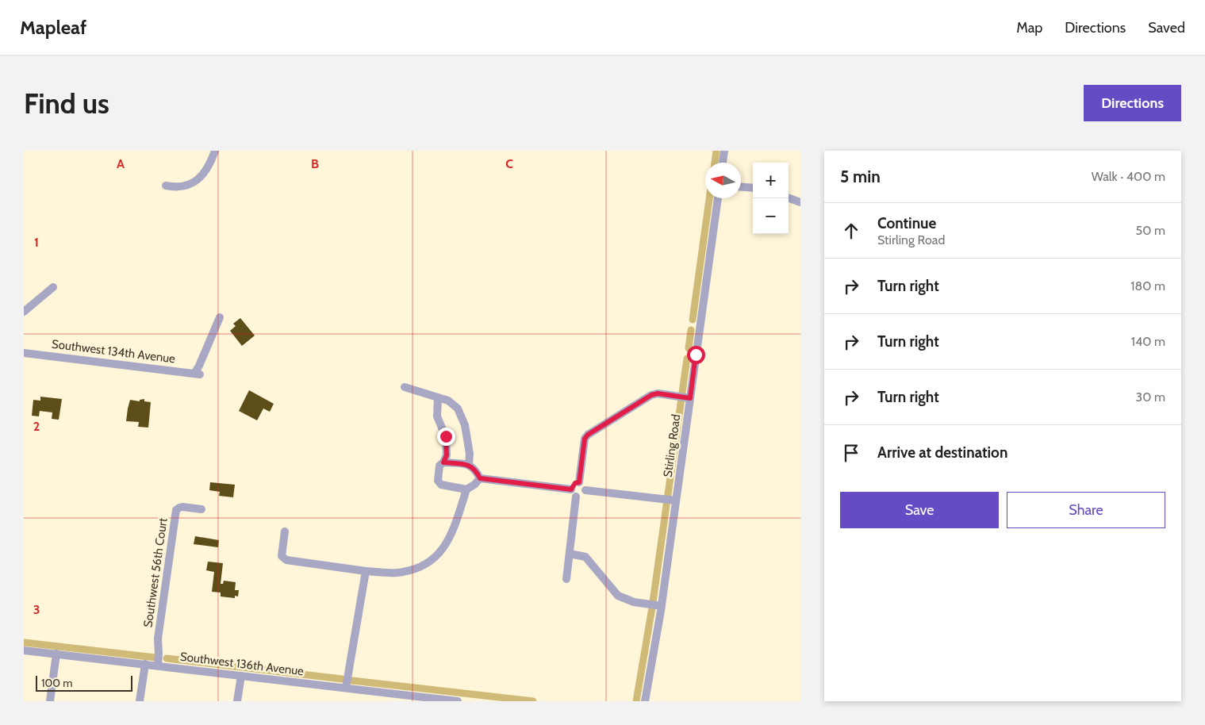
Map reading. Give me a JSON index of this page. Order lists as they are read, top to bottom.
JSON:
{
  "streets": {
    "street": [
      "Southwest 134th Avenue",
      "Stirling Road",
      "Southwest 56th Court",
      "Southwest 136th Avenue"
    ]
  },
  "crossings": [
    ["Southwest 56th Court", "Southwest 136th Avenue"]
  ],
  "scale_bar": "100 m",
  "north": "left",
  "page": {
    "header": "Mapleaf",
    "nav": ["Map", "Directions", "Saved"],
    "buttons": [
      "Directions",
      ["Save", "Share"]
    ],
    "title": "Find us",
    "heading": ["5 min", "Walk · 400 m"],
    "map_buttons": ["+", "−"],
    "list": [
      ["Continue", "Stirling Road", "50 m"],
      ["Turn right", "180 m"],
      ["Turn right", "140 m"],
      ["Turn right", "30 m"],
      "Arrive at destination"
    ],
    "scale": "100 m"
  },
  "grid": {
    "columns": ["A", "B", "C"],
    "rows": ["1", "2", "3"]
  }
}
